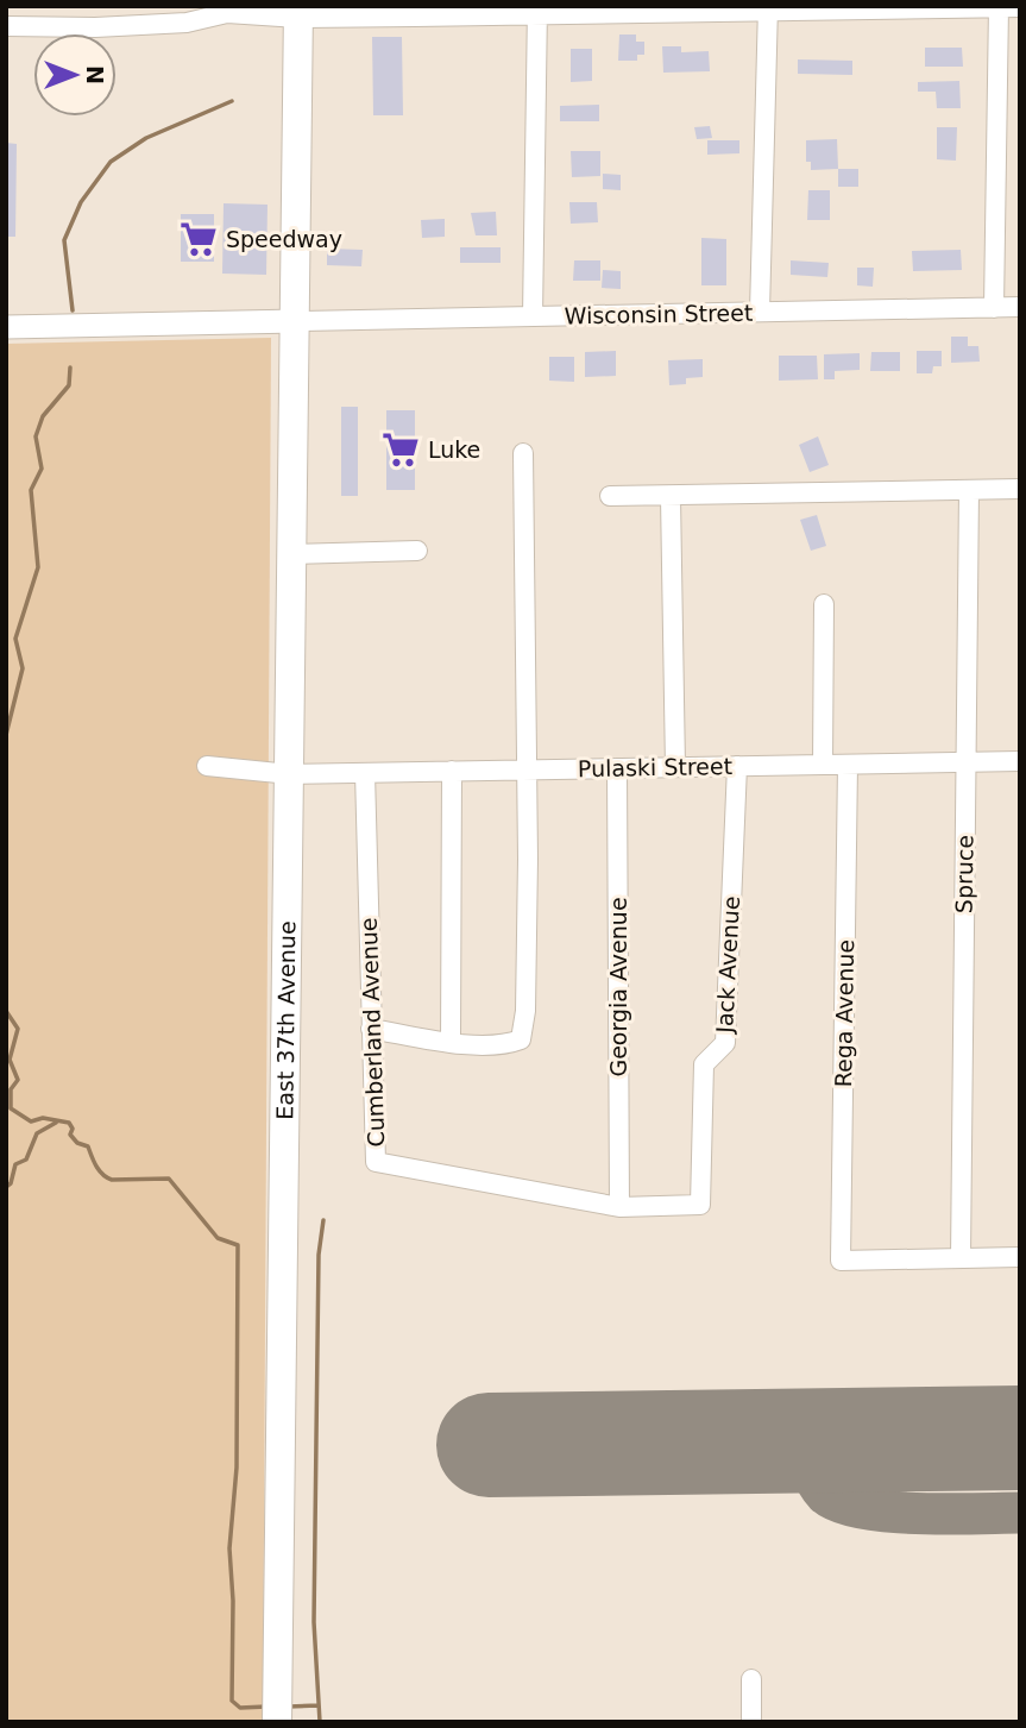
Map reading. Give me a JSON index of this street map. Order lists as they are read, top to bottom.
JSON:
{
  "streets": {
    "main road": ["East 37th Avenue"],
    "street": [
      "Wisconsin Street",
      "Pulaski Street",
      "Spruce",
      "Jack Avenue",
      "Georgia Avenue",
      "Rega Avenue",
      "Cumberland Avenue"
    ]
  },
  "crossings": [
    ["Wisconsin Street", "East 37th Avenue"],
    ["Pulaski Street", "Spruce"],
    ["Pulaski Street", "Jack Avenue"],
    ["Pulaski Street", "Georgia Avenue"],
    ["Pulaski Street", "Rega Avenue"],
    ["Pulaski Street", "East 37th Avenue"],
    ["Pulaski Street", "Cumberland Avenue"],
    ["Spruce", "Rega Avenue"],
    ["Jack Avenue", "Cumberland Avenue"],
    ["Georgia Avenue", "Cumberland Avenue"]
  ],
  "places": {
    "supermarket": ["Speedway", "Luke"]
  },
  "north": "right"
}
